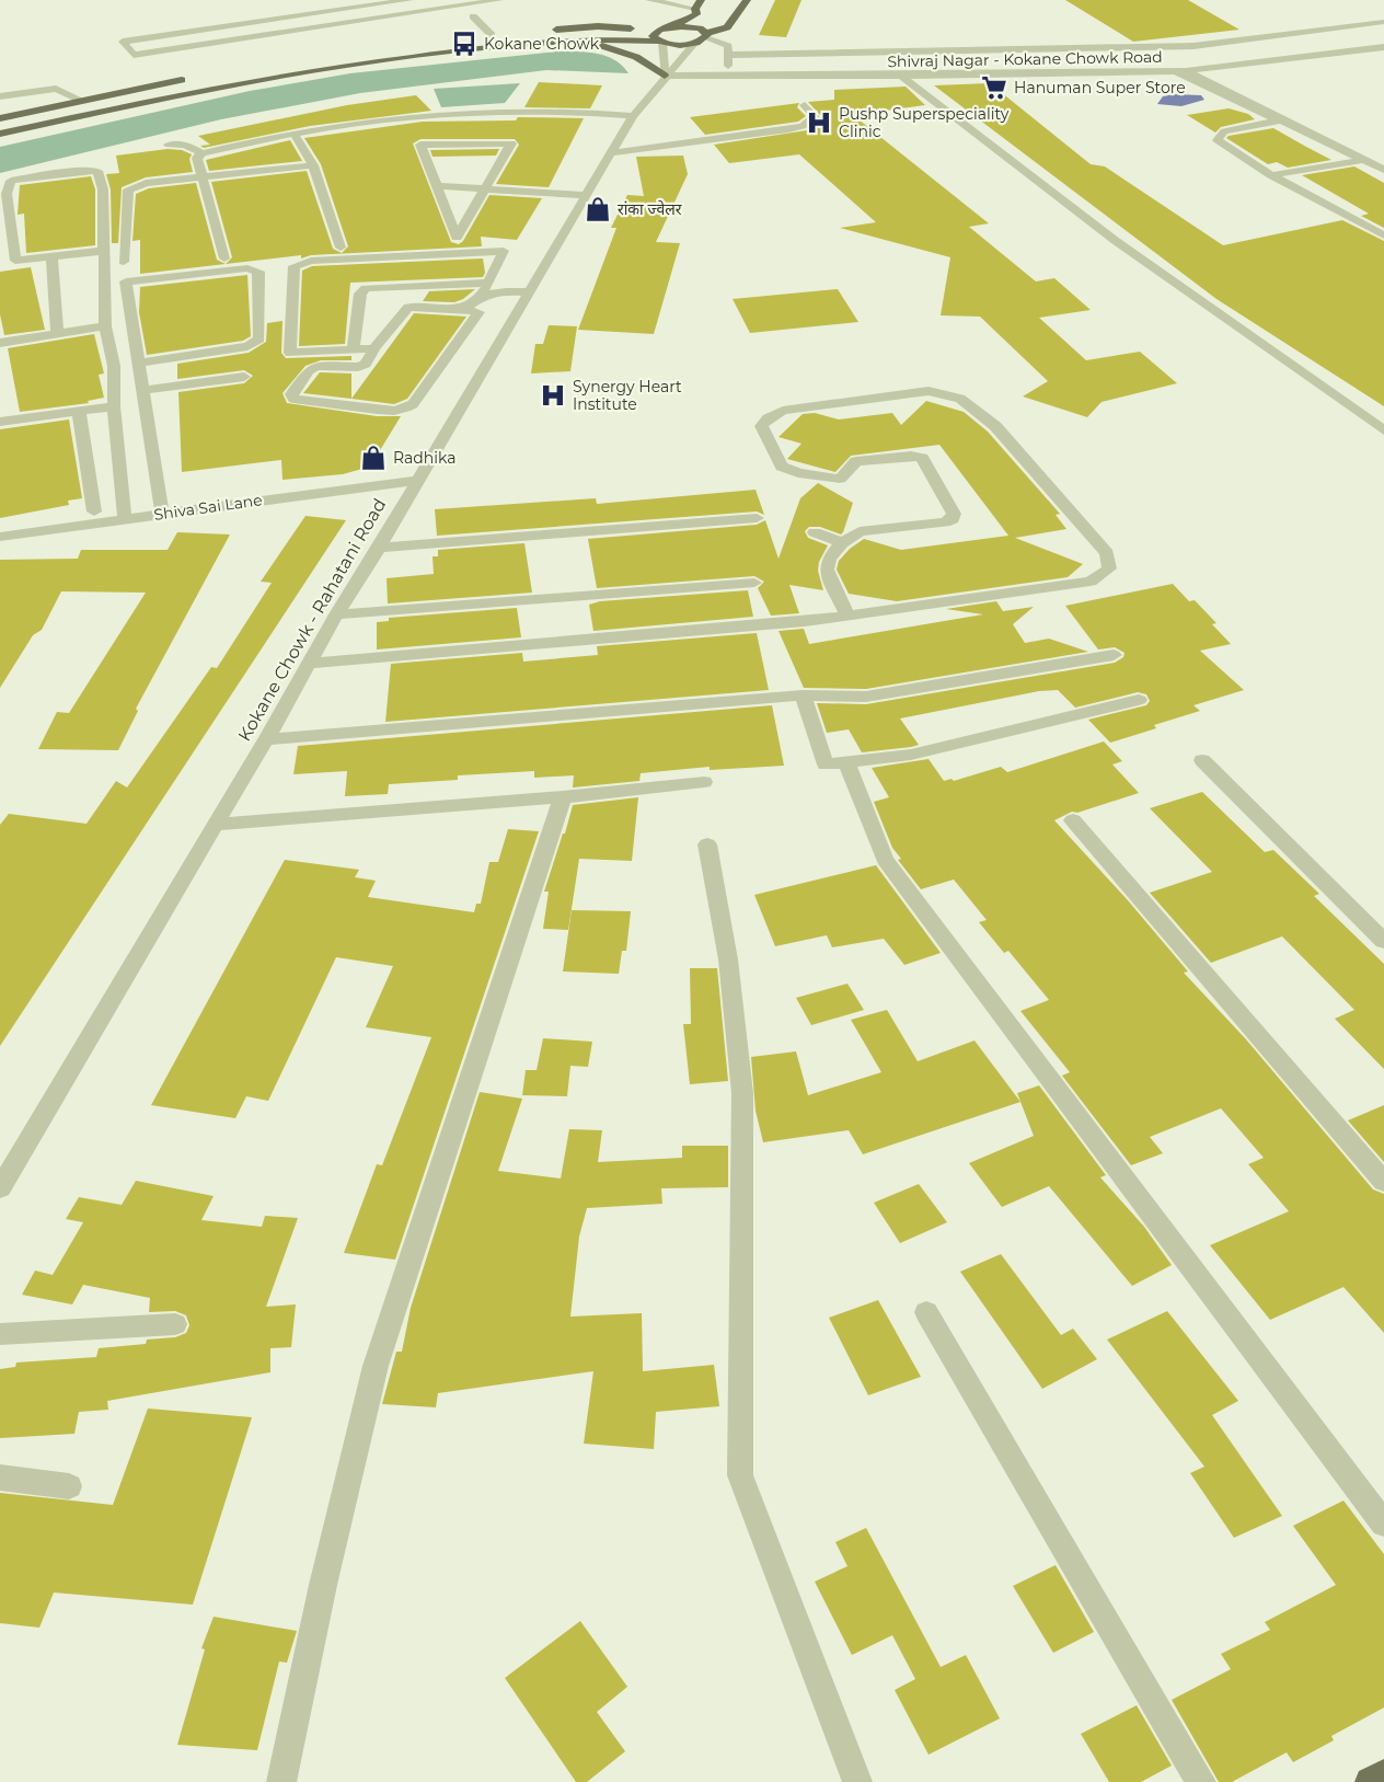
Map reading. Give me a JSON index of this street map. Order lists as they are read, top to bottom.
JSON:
{
  "streets": {
    "street": ["Shivraj Nagar - Kokane Chowk Road", "Shiva Sai Lane", "Kokane Chowk - Rahatani Road"]
  },
  "crossings": [
    ["Shivraj Nagar - Kokane Chowk Road", "Kokane Chowk - Rahatani Road"],
    ["Shiva Sai Lane", "Kokane Chowk - Rahatani Road"]
  ],
  "places": {
    "bus stop": ["Kokane Chowk"],
    "supermarket": ["Hanuman Super Store"],
    "hospital": ["Pushp Superspeciality Clinic", "Synergy Heart Institute"],
    "shop": ["रांका ज्वेलर", "Radhika"]
  }
}
